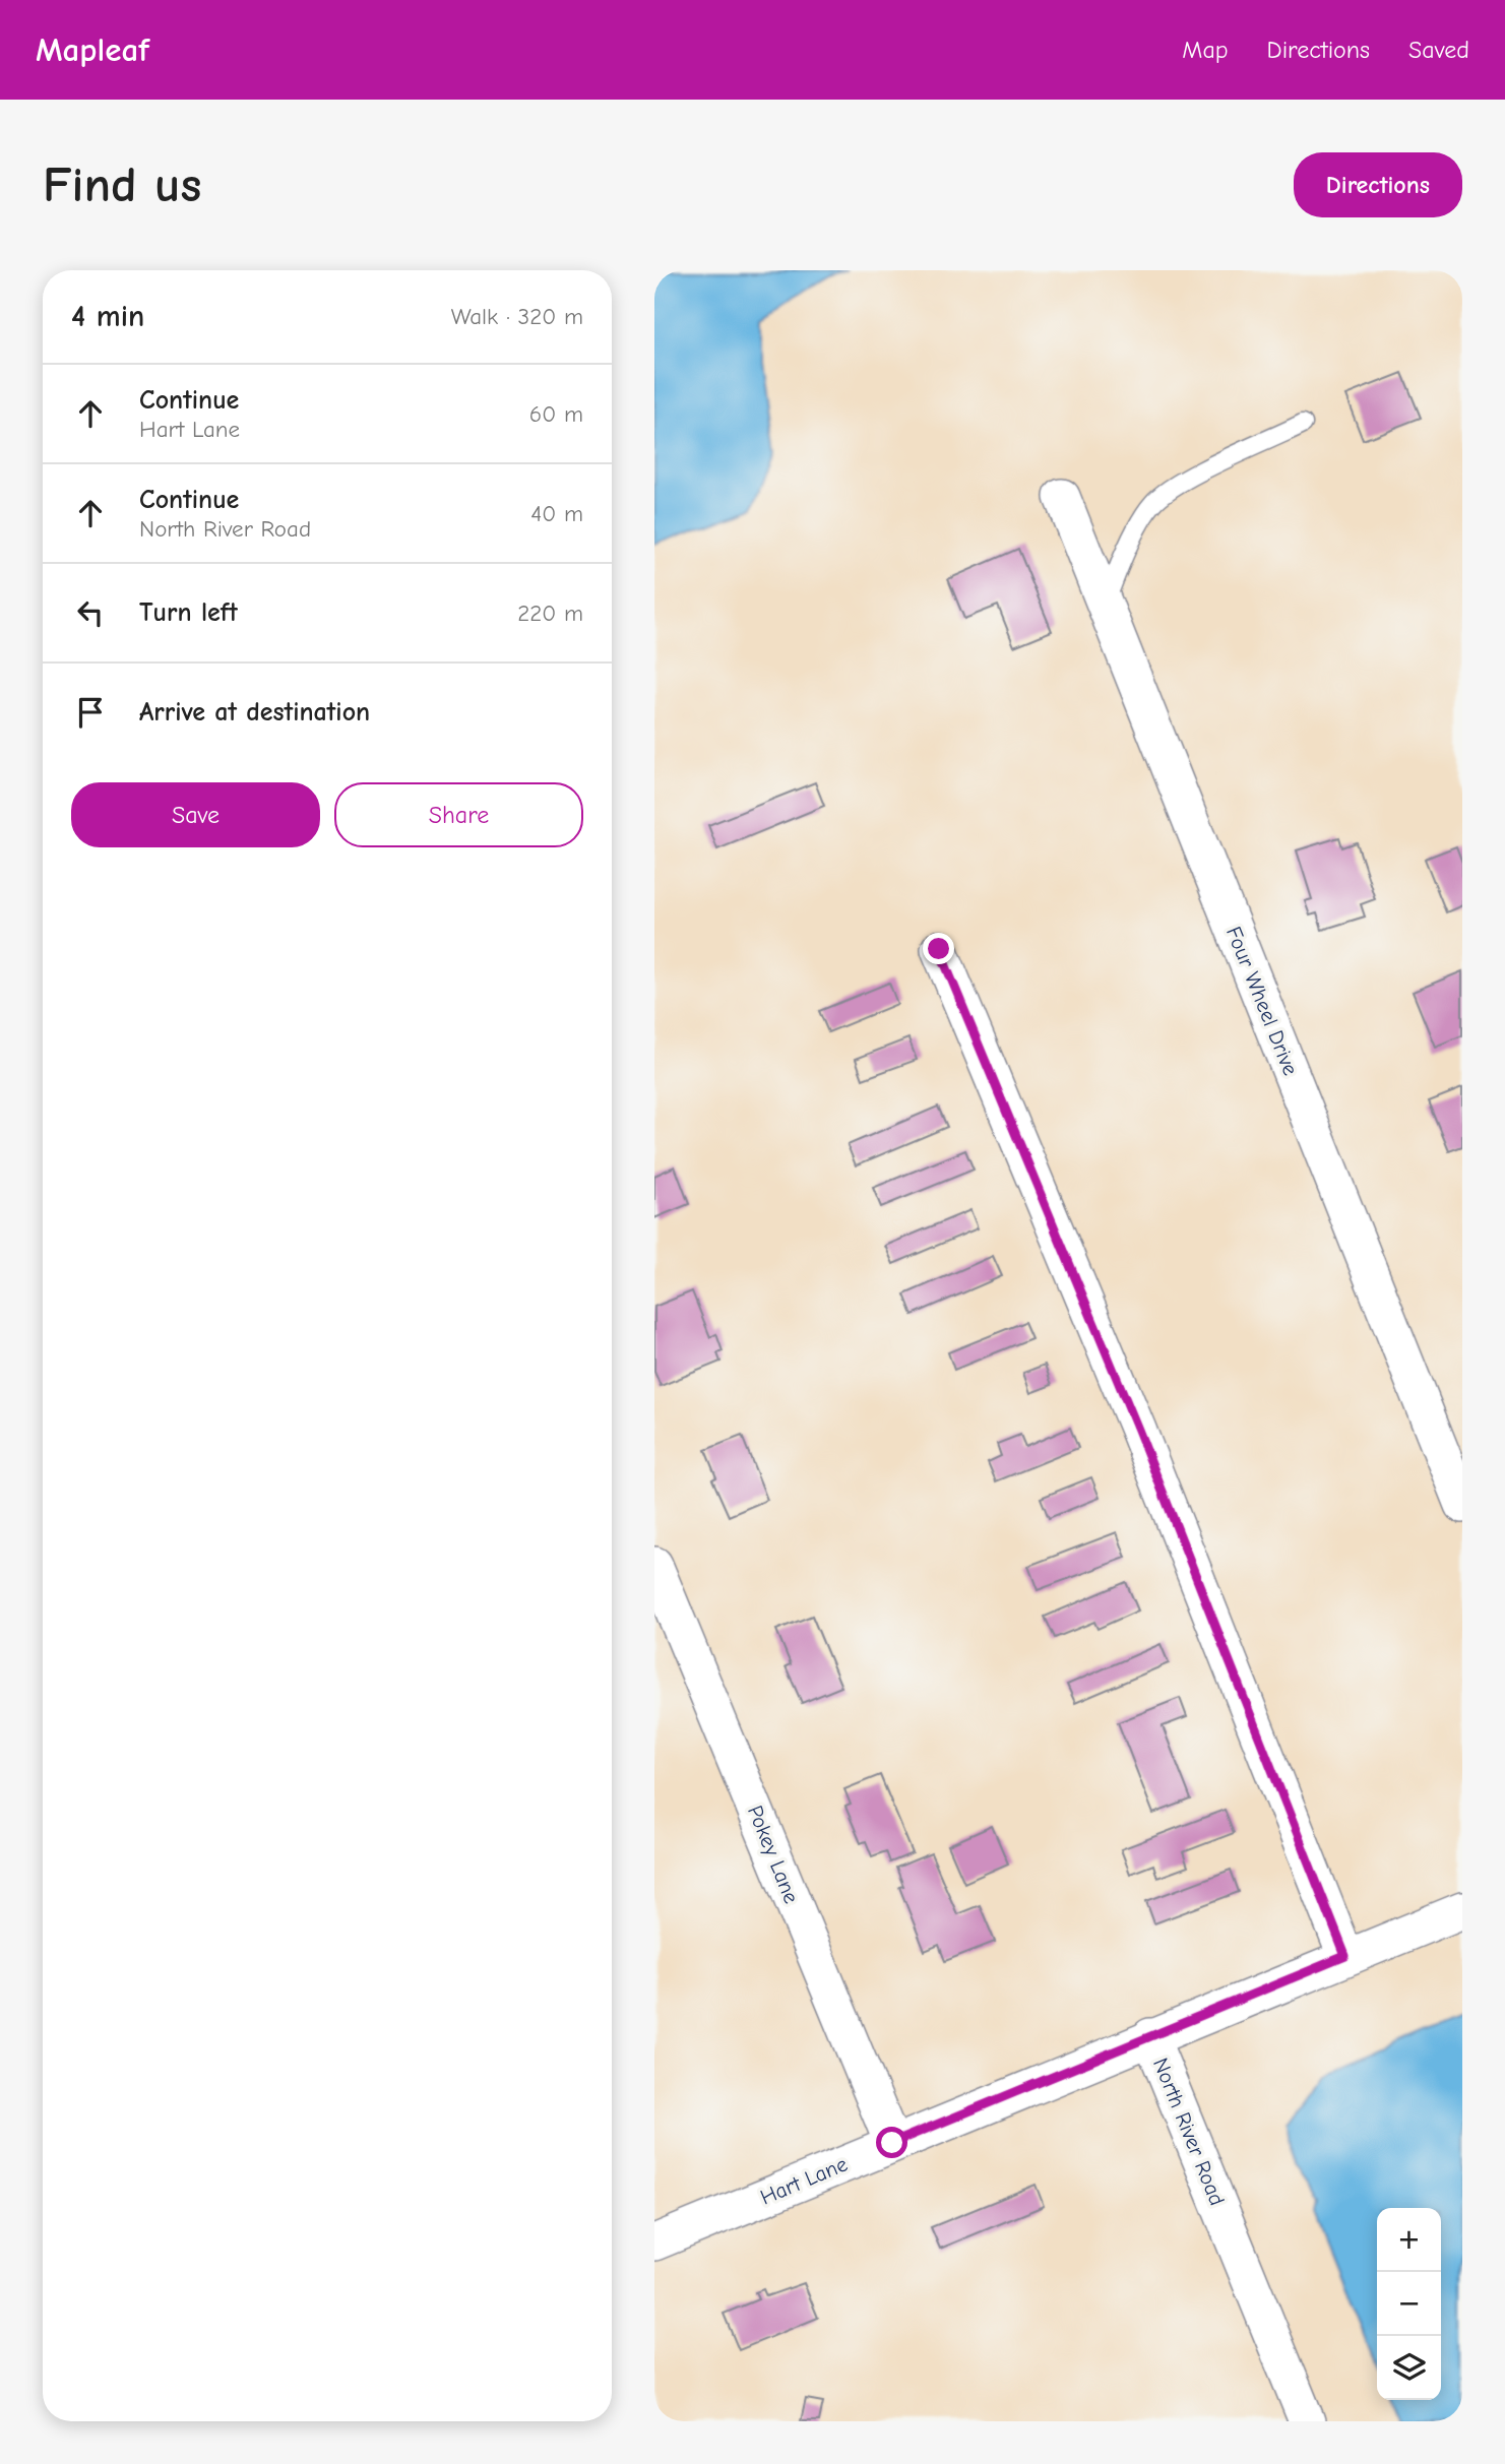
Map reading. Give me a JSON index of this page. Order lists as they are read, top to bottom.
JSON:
{
  "streets": {
    "street": [
      "Four Wheel Drive",
      "Pokey Lane",
      "North River Road",
      "Hart Lane"
    ]
  },
  "crossings": [
    ["Pokey Lane", "Hart Lane"],
    ["North River Road", "Hart Lane"]
  ],
  "page": {
    "header": "Mapleaf",
    "nav": ["Map", "Directions", "Saved"],
    "buttons": [
      "Directions",
      ["Save", "Share"]
    ],
    "title": "Find us",
    "heading": ["4 min", "Walk · 320 m"],
    "list": [
      ["Continue", "Hart Lane", "60 m"],
      ["Continue", "North River Road", "40 m"],
      ["Turn left", "220 m"],
      "Arrive at destination"
    ],
    "map_buttons": ["+", "−"]
  }
}
